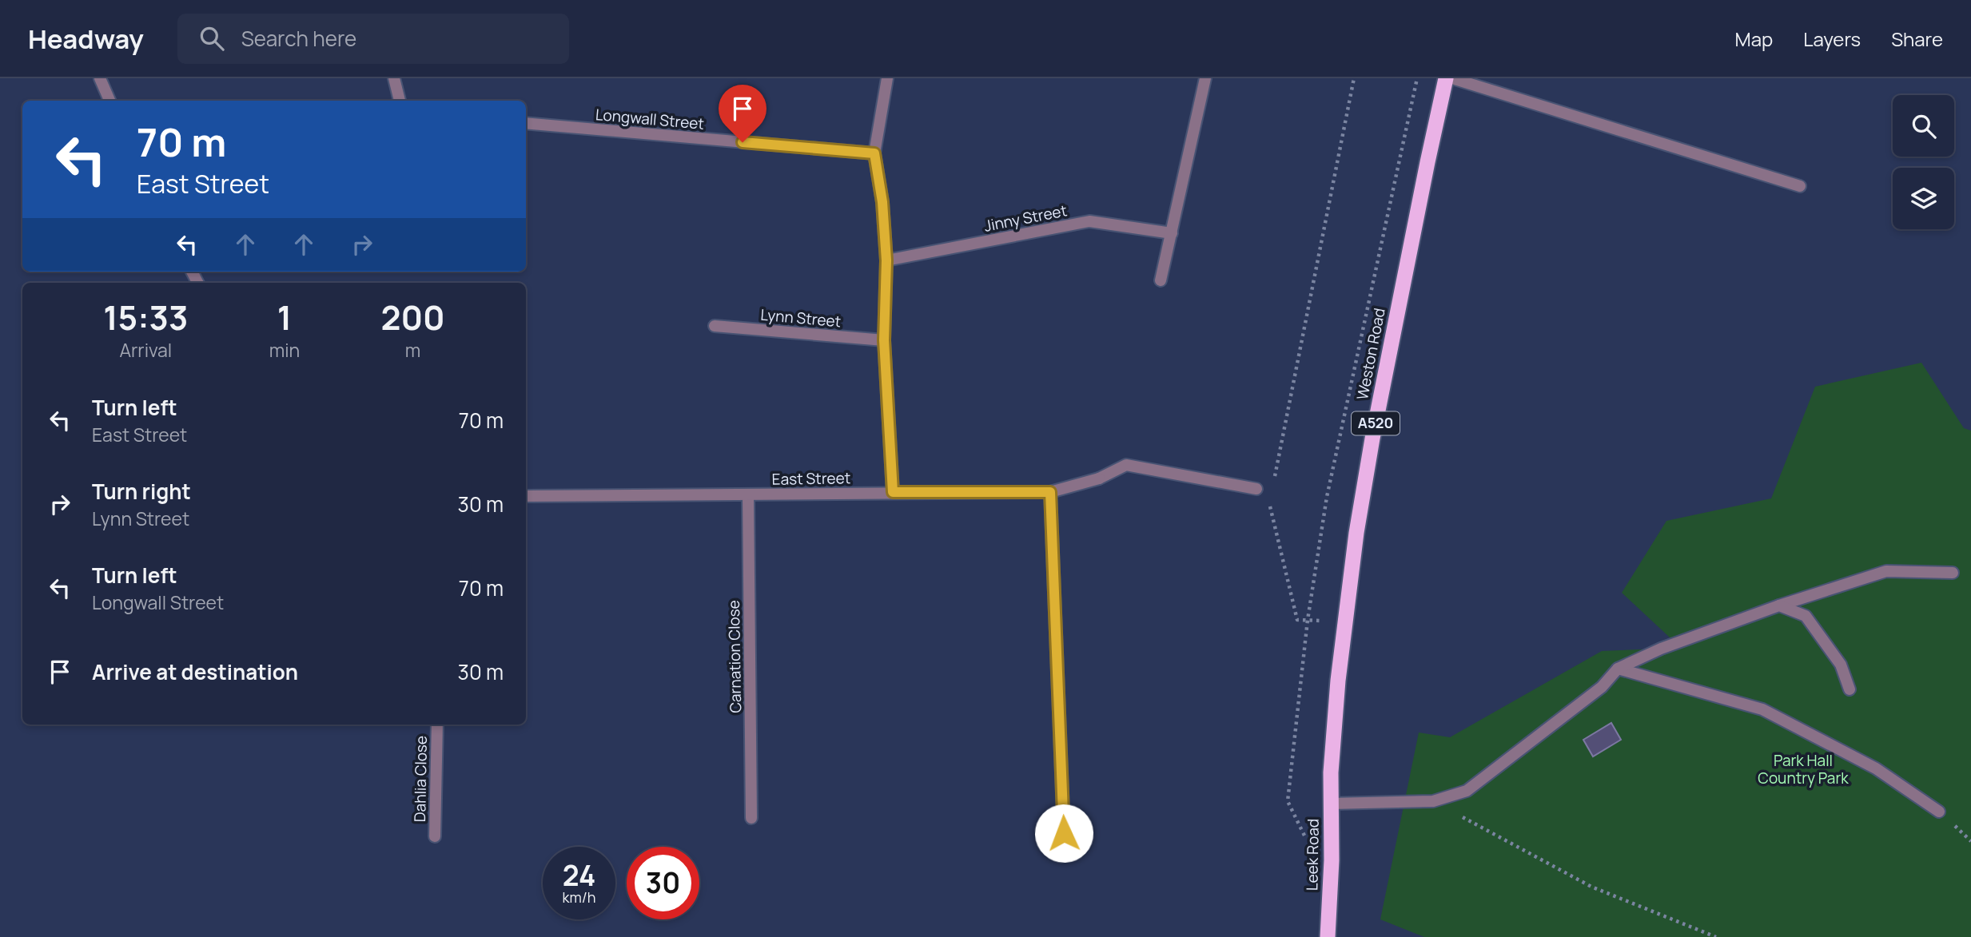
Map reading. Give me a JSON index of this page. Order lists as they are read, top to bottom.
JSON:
{
  "streets": {
    "highway": ["Weston Road", "A520", "Leek Road"],
    "street": [
      "Longwall Street",
      "Jinny Street",
      "Lynn Street",
      "East Street",
      "Carnation Close",
      "Dahlia Close"
    ]
  },
  "crossings": [
    ["Weston Road", "Leek Road"],
    ["East Street", "Carnation Close"]
  ],
  "parks": ["Park Hall Country Park"],
  "page": {
    "header": "Headway",
    "search": "Search here",
    "nav": ["Map", "Layers", "Share"],
    "turn": ["70 m", "East Street"],
    "eta": [
      "15:33",
      "Arrival",
      "1",
      "min",
      "200",
      "m"
    ],
    "list": [
      {
        "name": "Turn left",
        "note": "East Street",
        "value": "70 m"
      },
      {
        "name": "Turn right",
        "note": "Lynn Street",
        "value": "30 m"
      },
      {
        "name": "Turn left",
        "note": "Longwall Street",
        "value": "70 m"
      },
      {
        "name": "Arrive at destination",
        "value": "30 m"
      }
    ],
    "speed": "24 km/h",
    "limit": "30"
  }
}
